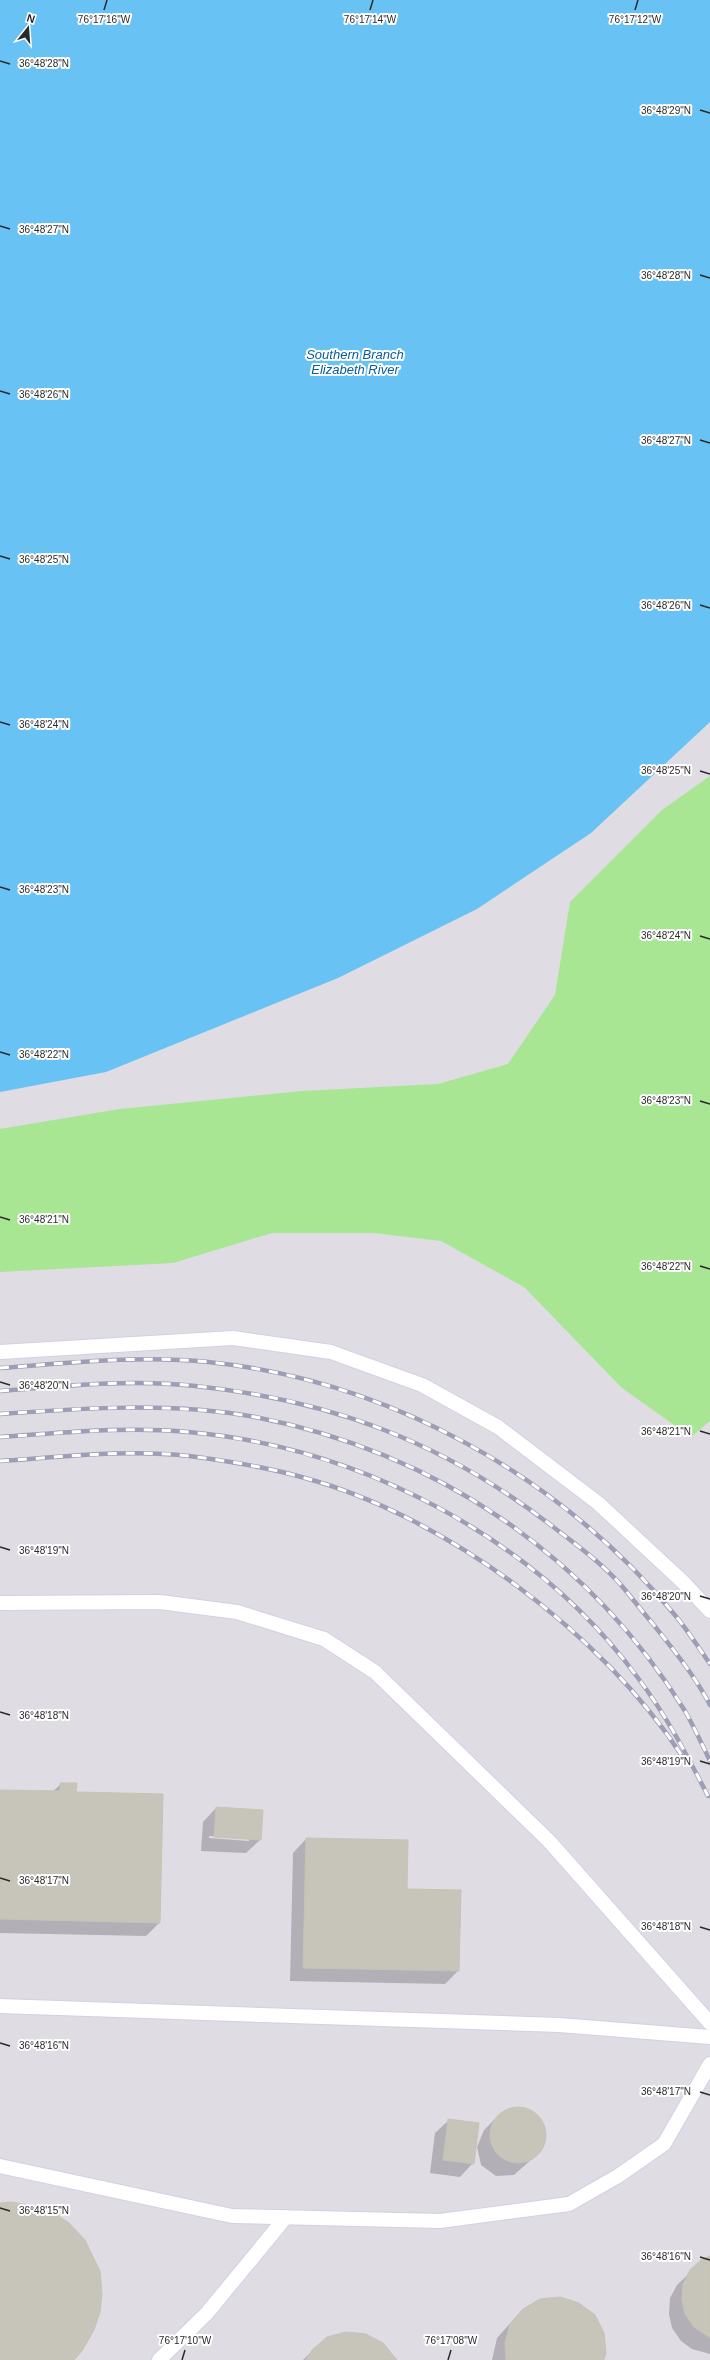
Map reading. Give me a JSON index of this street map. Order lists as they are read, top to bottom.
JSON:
{
  "water": ["Southern Branch Elizabeth River"],
  "north": "top",
  "coordinates": [
    "76°17'16\"W",
    "76°17'14\"W",
    "76°17'12\"W",
    "36°48'28\"N",
    "36°48'29\"N",
    "36°48'27\"N",
    "36°48'26\"N",
    "36°48'25\"N",
    "36°48'24\"N",
    "36°48'23\"N",
    "36°48'22\"N",
    "36°48'21\"N",
    "36°48'20\"N",
    "36°48'19\"N",
    "36°48'18\"N",
    "36°48'17\"N",
    "36°48'16\"N",
    "36°48'15\"N",
    "76°17'10\"W",
    "76°17'08\"W"
  ]
}
